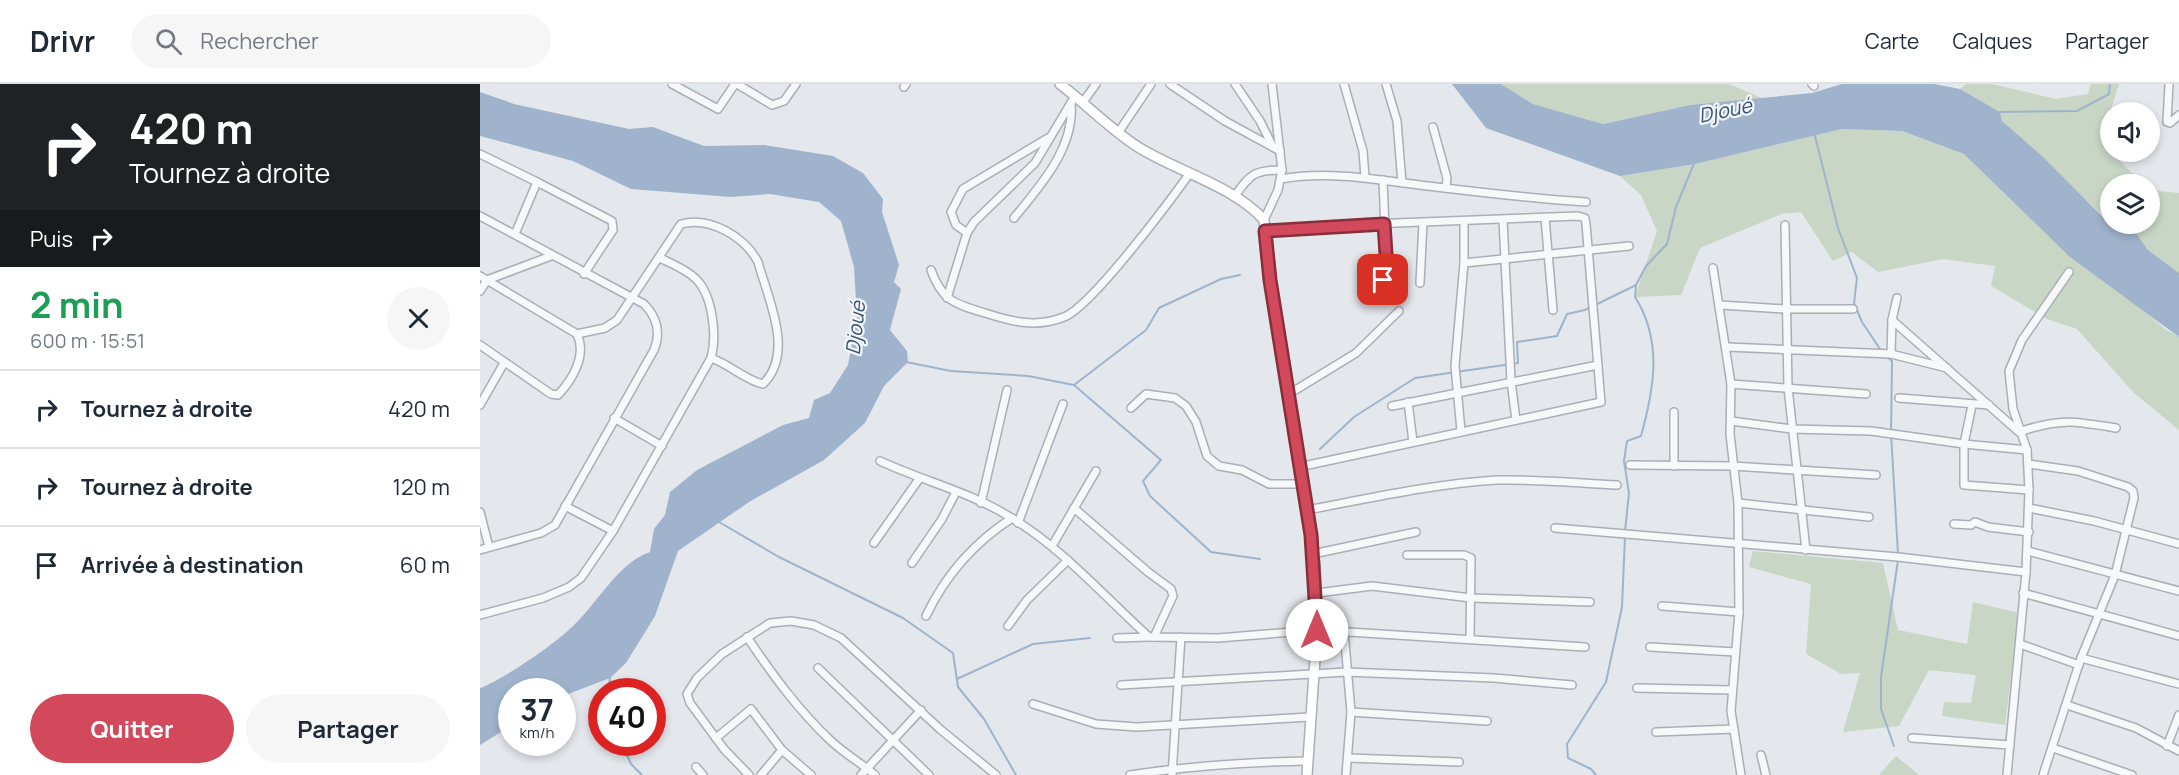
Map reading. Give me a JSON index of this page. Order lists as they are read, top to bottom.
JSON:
{
  "water": ["Djoué"],
  "page": {
    "header": "Drivr",
    "search": "Rechercher",
    "nav": ["Carte", "Calques", "Partager"],
    "turn": ["420 m", "Tournez à droite"],
    "then": "Puis",
    "heading": ["2 min", "600 m · 15:51"],
    "list": [
      {
        "name": "Tournez à droite",
        "value": "420 m"
      },
      {
        "name": "Tournez à droite",
        "value": "120 m"
      },
      {
        "name": "Arrivée à destination",
        "value": "60 m"
      }
    ],
    "speed": "37 km/h",
    "limit": "40",
    "buttons": ["Quitter", "Partager"]
  }
}
